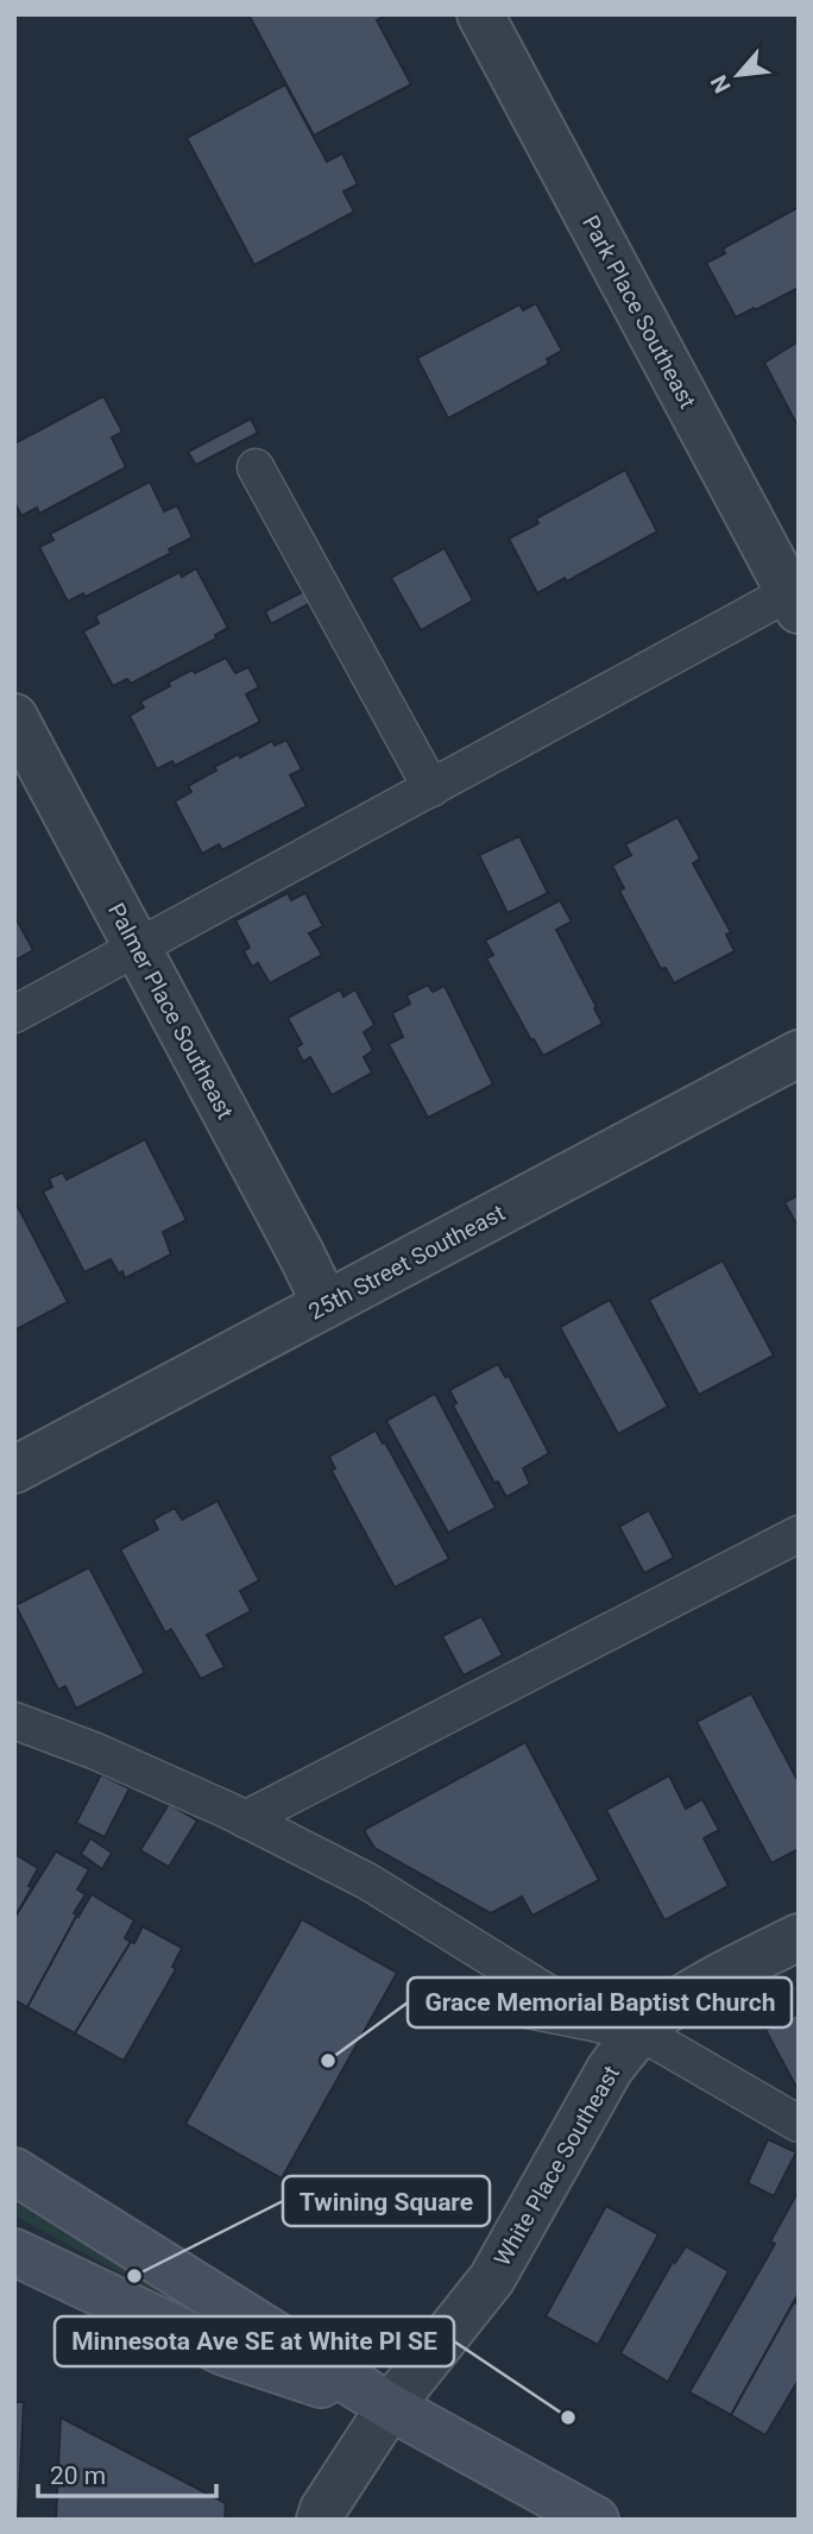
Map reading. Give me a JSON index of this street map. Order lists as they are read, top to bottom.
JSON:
{
  "streets": {
    "street": [
      "Park Place Southeast",
      "Palmer Place Southeast",
      "25th Street Southeast",
      "White Place Southeast"
    ]
  },
  "crossings": [
    ["Palmer Place Southeast", "25th Street Southeast"]
  ],
  "places": ["Grace Memorial Baptist Church", "Twining Square", "Minnesota Ave SE at White Pl SE"],
  "scale_bar": "20 m",
  "north": "bottom left"
}
